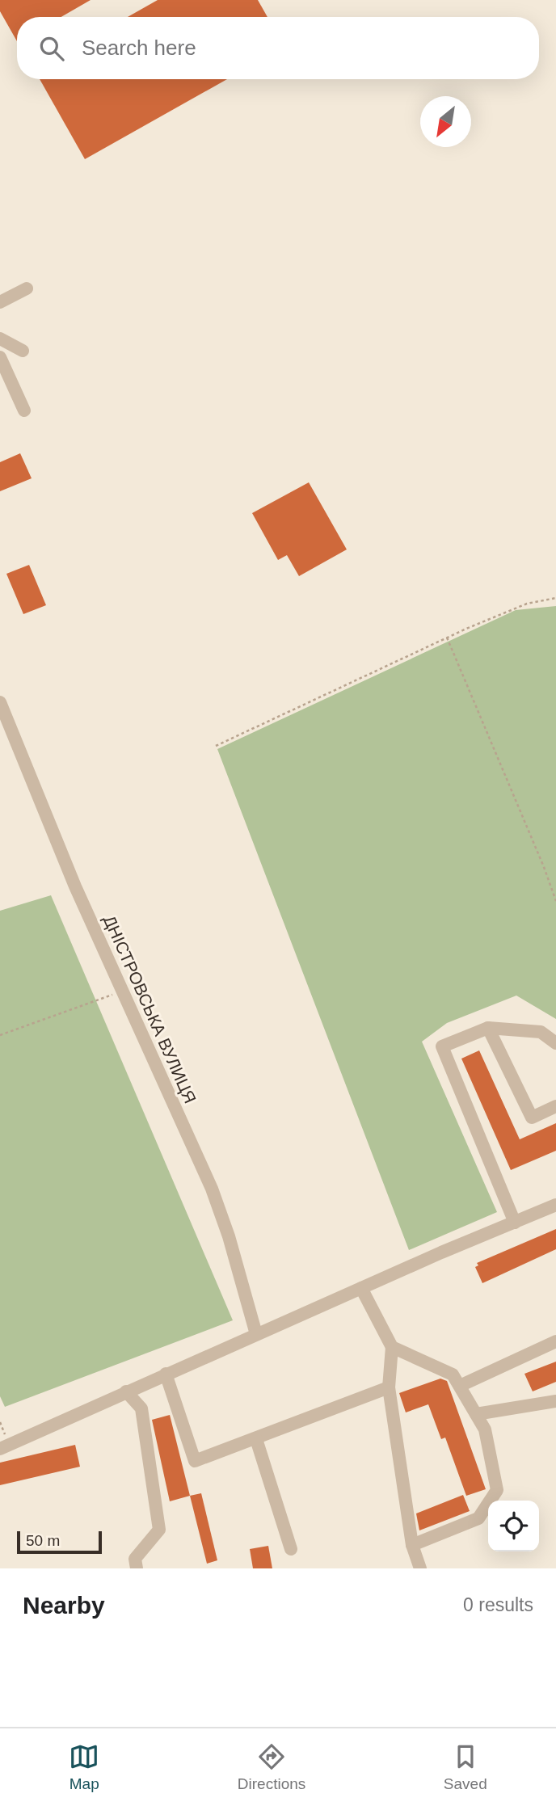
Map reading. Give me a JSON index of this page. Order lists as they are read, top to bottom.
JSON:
{
  "streets": {
    "street": ["ДНІСТРОВСЬКА ВУЛИЦЯ"]
  },
  "scale_bar": "50 m",
  "north": "bottom left",
  "page": {
    "search": "Search here",
    "scale": "50 m",
    "heading": ["Nearby", "0 results"],
    "nav": ["Map", "Directions", "Saved"]
  }
}
